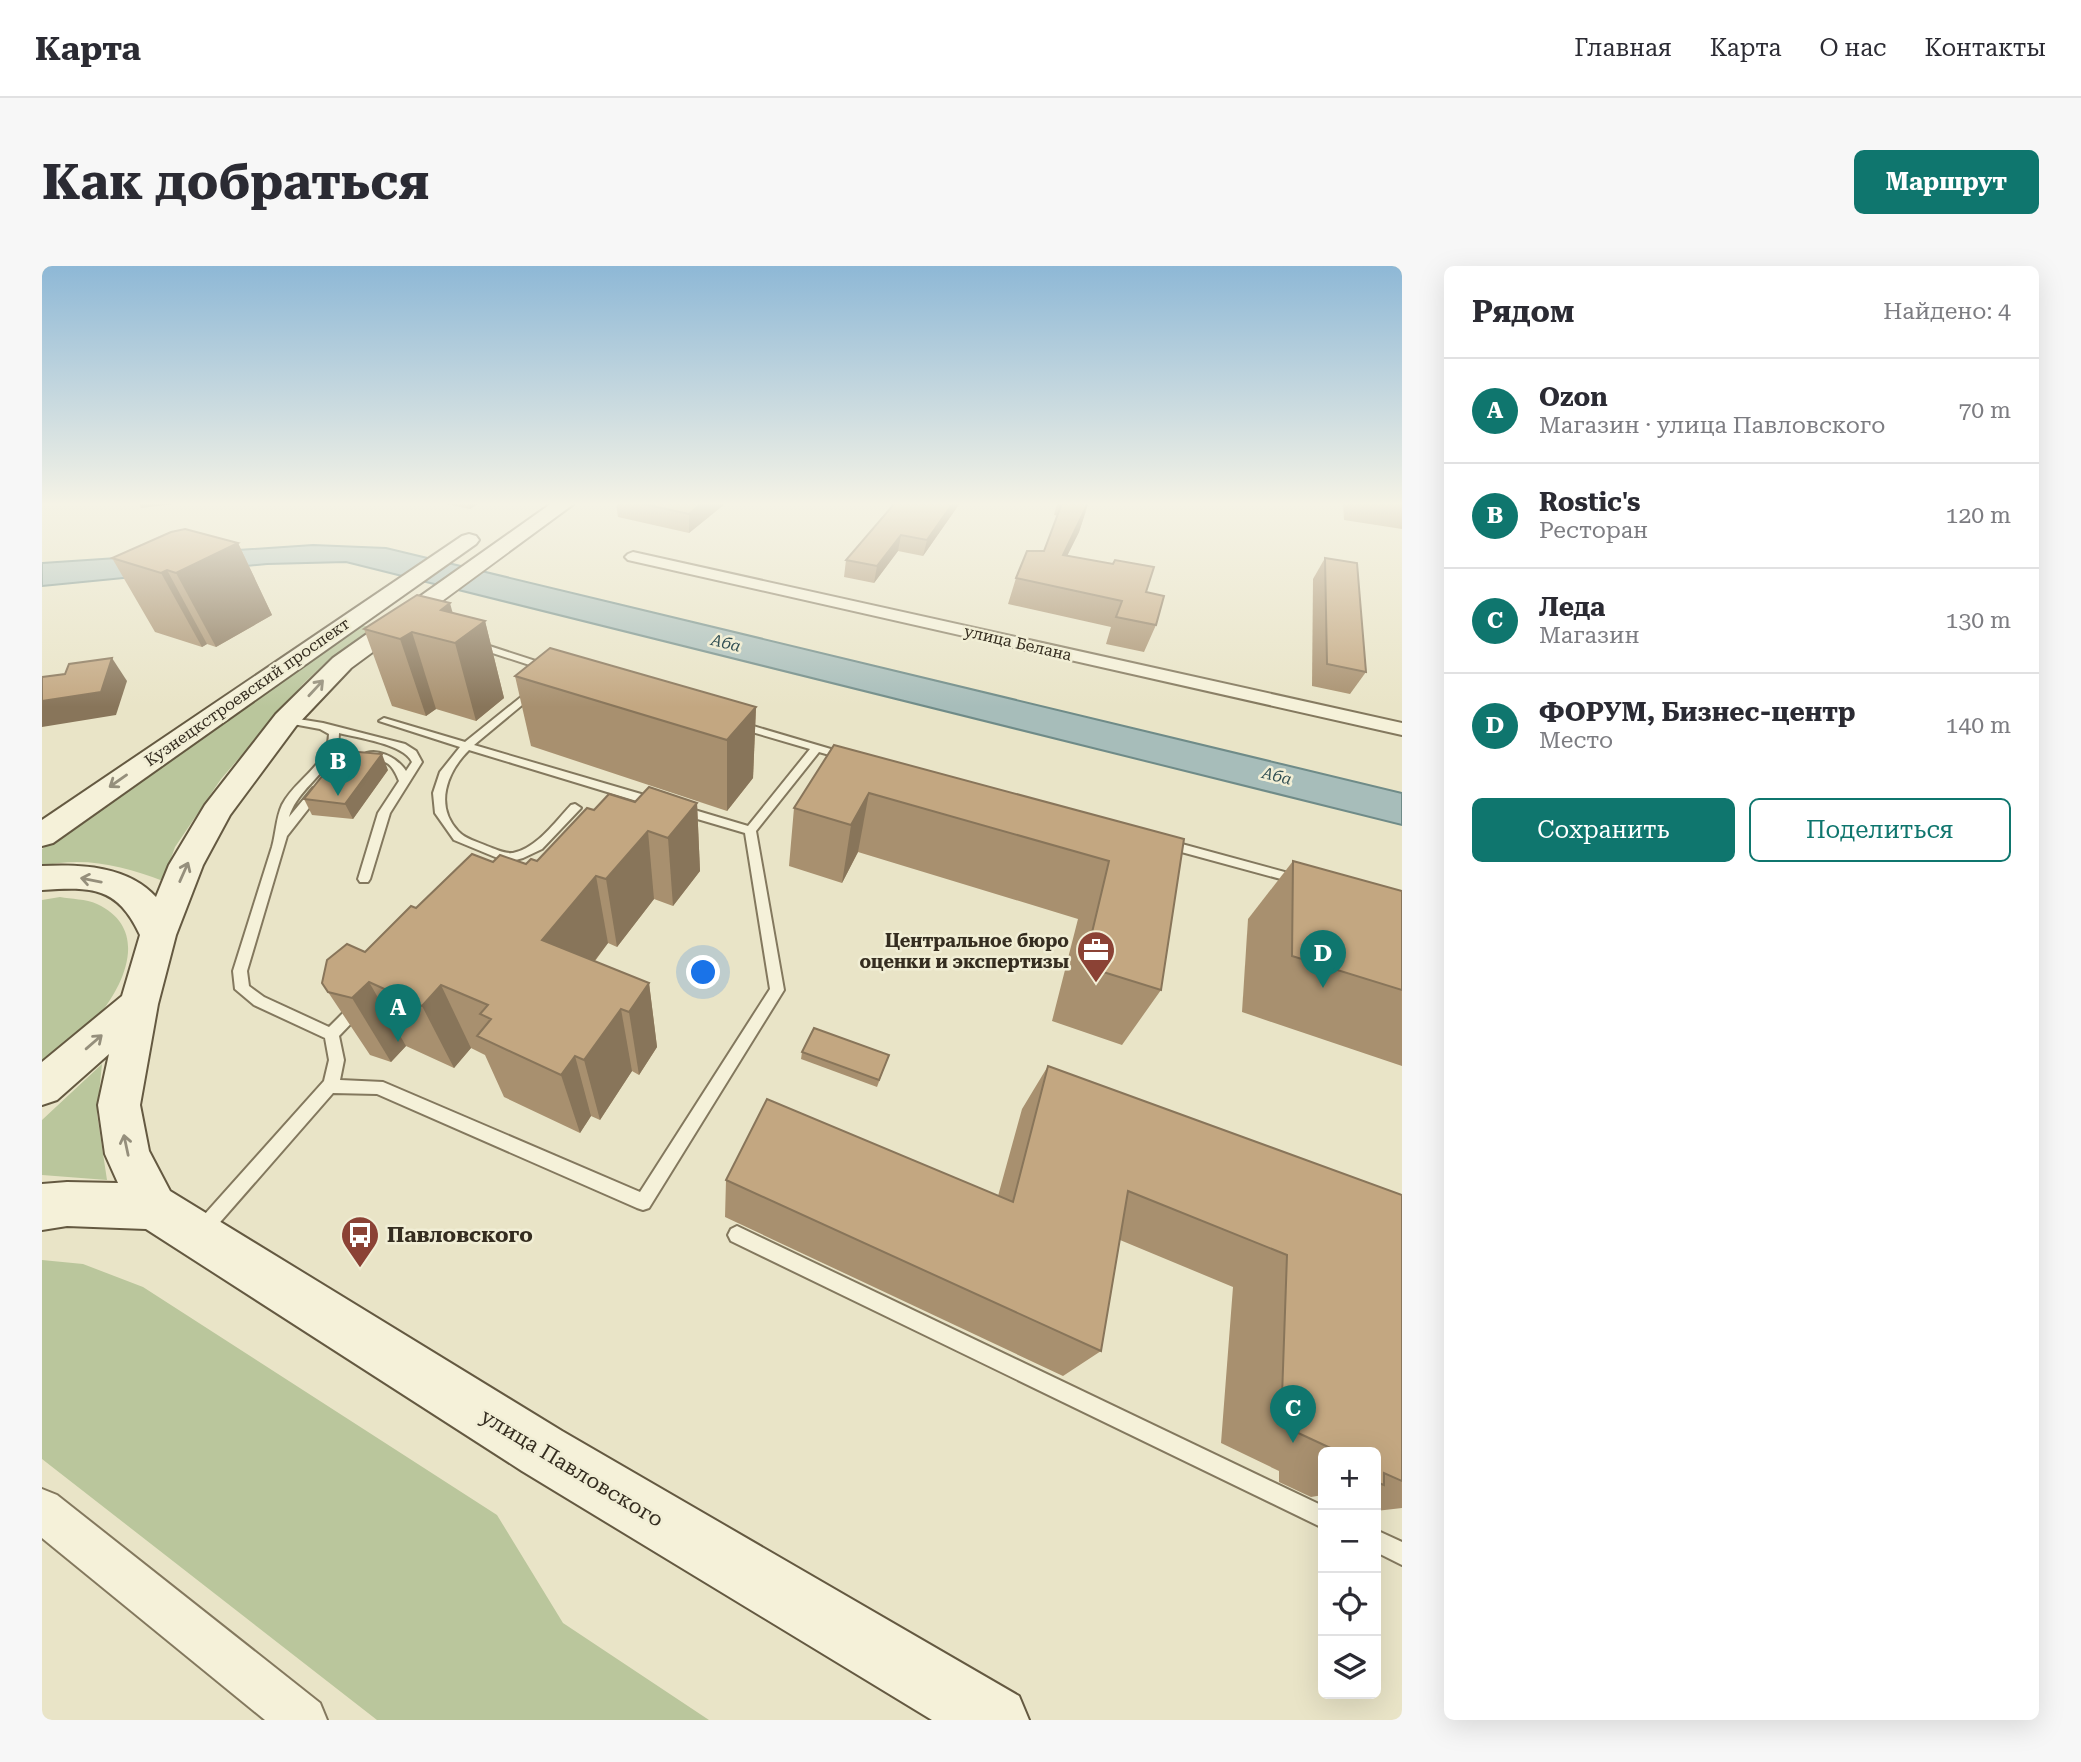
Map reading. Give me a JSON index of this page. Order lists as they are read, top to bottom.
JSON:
{
  "streets": {
    "main road": ["Кузнецкстроевский проспект", "улица Павловского"],
    "street": ["улица Белана"]
  },
  "water": ["Аба"],
  "places": {
    "office": ["Центральное бюро оценки и экспертизы"],
    "bus stop": ["Павловского"]
  },
  "page": {
    "header": "Карта",
    "nav": [
      "Главная",
      "Карта",
      "О нас",
      "Контакты"
    ],
    "buttons": [
      "Маршрут",
      ["Сохранить", "Поделиться"]
    ],
    "title": "Как добраться",
    "heading": ["Рядом", "Найдено: 4"],
    "list": [
      {
        "mark": "A",
        "name": "Ozon",
        "note": "Магазин · улица Павловского",
        "value": "70 m"
      },
      {
        "mark": "B",
        "name": "Rostic's",
        "note": "Ресторан",
        "value": "120 m"
      },
      {
        "mark": "C",
        "name": "Леда",
        "note": "Магазин",
        "value": "130 m"
      },
      {
        "mark": "D",
        "name": "ФОРУМ, Бизнес-центр",
        "note": "Место",
        "value": "140 m"
      }
    ],
    "pins": [
      "B",
      "D",
      "A",
      "C"
    ],
    "map_buttons": ["+", "−"]
  }
}
